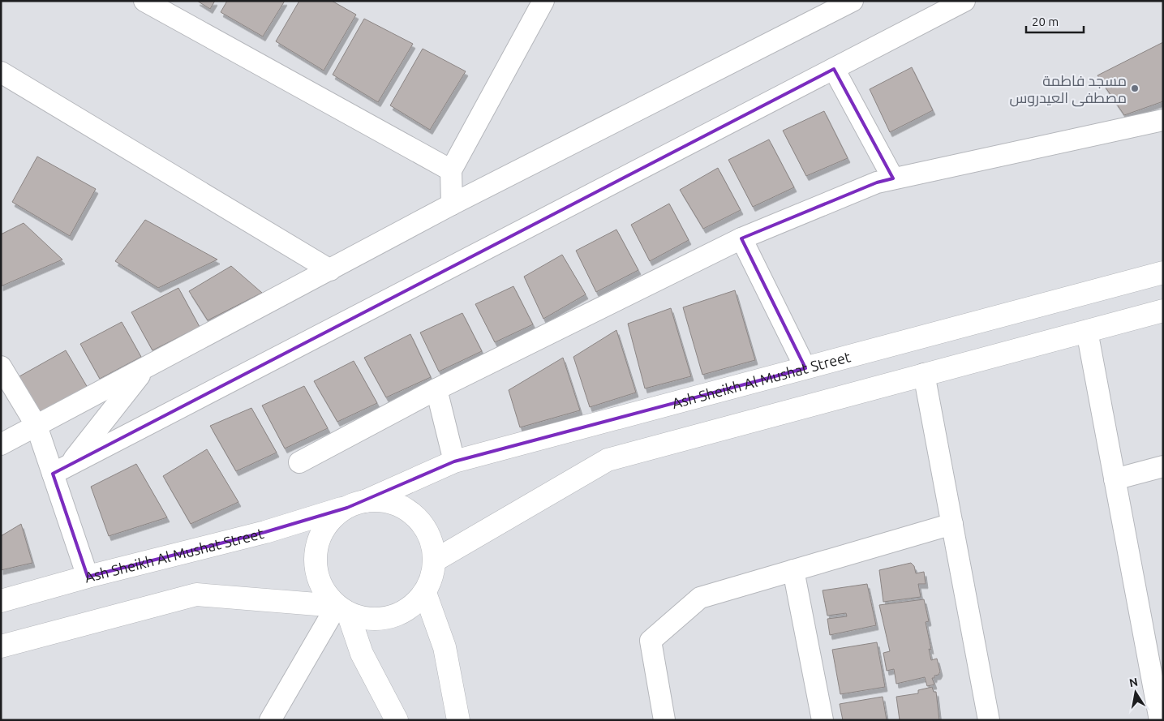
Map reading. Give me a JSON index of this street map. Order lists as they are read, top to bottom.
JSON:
{
  "streets": {
    "street": ["Ash Sheikh Al Mushat Street"]
  },
  "places": ["مسجد فاطمة مصطفى العيدروس"],
  "scale_bar": "20 m",
  "north": "top"
}
